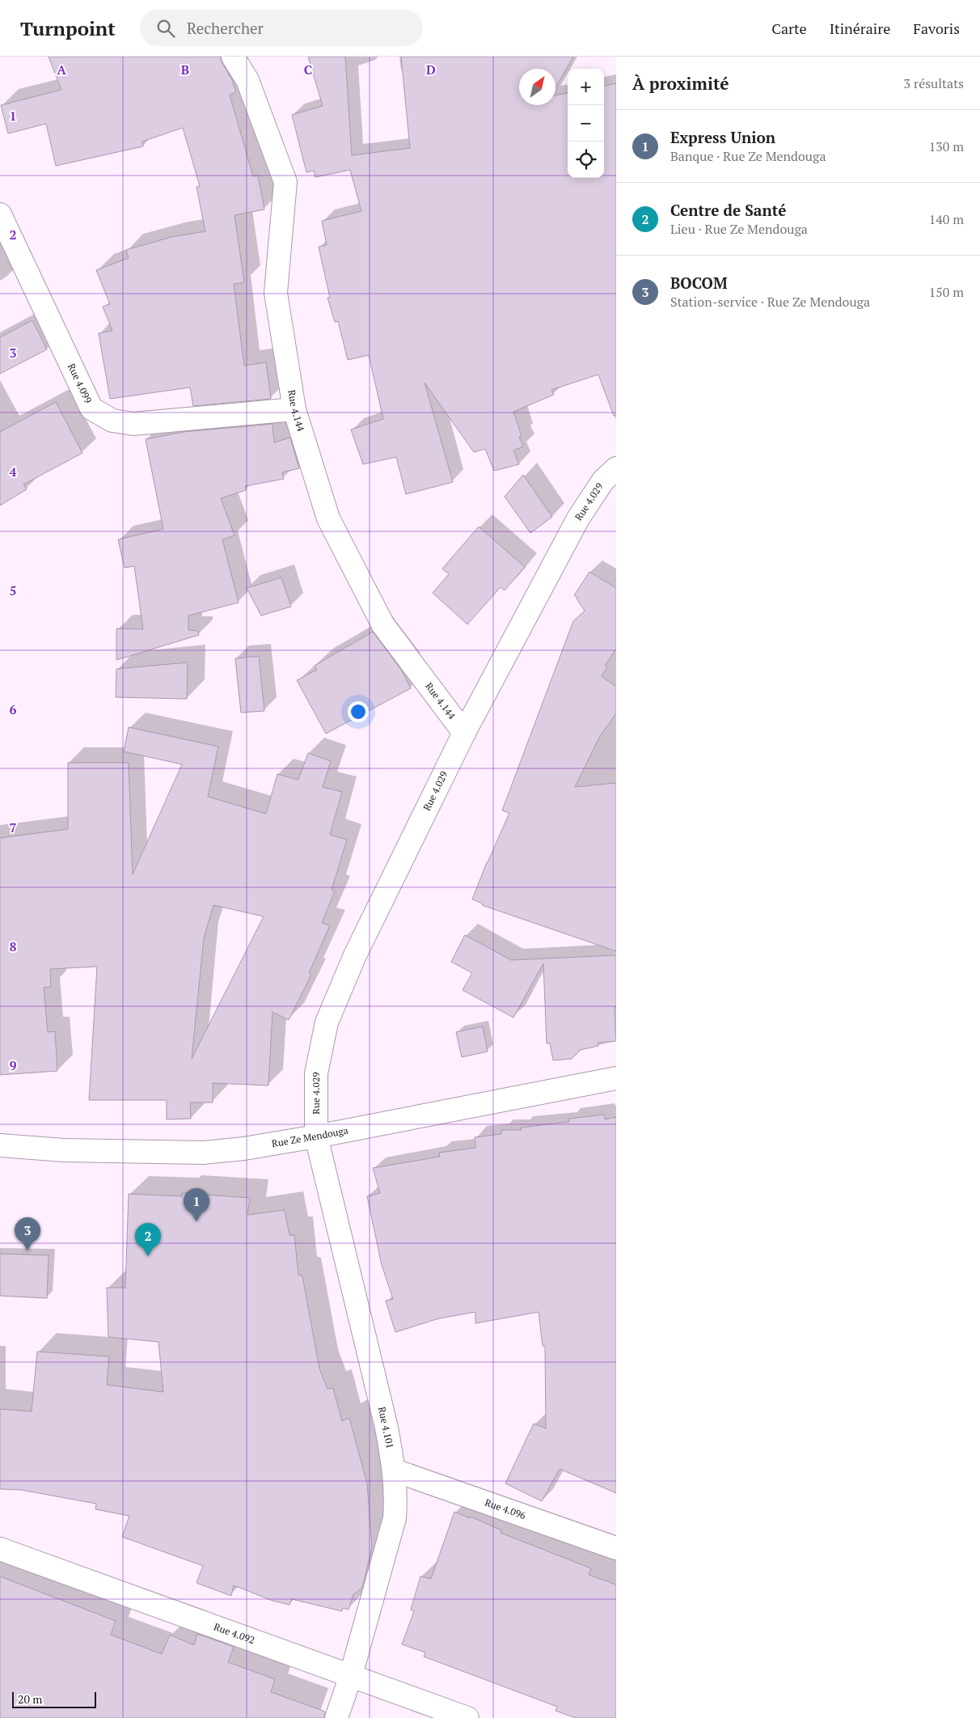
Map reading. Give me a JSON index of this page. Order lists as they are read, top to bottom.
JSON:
{
  "streets": {
    "street": [
      "Rue 4.099",
      "Rue 4.144",
      "Rue 4.029",
      "Rue Ze Mendouga",
      "Rue 4.101",
      "Rue 4.096",
      "Rue 4.092"
    ]
  },
  "crossings": [
    ["Rue 4.099", "Rue 4.144"],
    ["Rue 4.144", "Rue 4.029"],
    ["Rue 4.029", "Rue Ze Mendouga"],
    ["Rue 4.029", "Rue 4.101"],
    ["Rue Ze Mendouga", "Rue 4.101"],
    ["Rue 4.101", "Rue 4.096"],
    ["Rue 4.101", "Rue 4.092"]
  ],
  "scale_bar": "20 m",
  "north": "top right",
  "page": {
    "header": "Turnpoint",
    "search": "Rechercher",
    "nav": ["Carte", "Itinéraire", "Favoris"],
    "heading": ["À proximité", "3 résultats"],
    "map_buttons": ["+", "−"],
    "list": [
      {
        "mark": "1",
        "name": "Express Union",
        "note": "Banque · Rue Ze Mendouga",
        "value": "130 m"
      },
      {
        "mark": "2",
        "name": "Centre de Santé",
        "note": "Lieu · Rue Ze Mendouga",
        "value": "140 m"
      },
      {
        "mark": "3",
        "name": "BOCOM",
        "note": "Station-service · Rue Ze Mendouga",
        "value": "150 m"
      }
    ],
    "pins": ["1", "3", "2"],
    "scale": "20 m"
  },
  "grid": {
    "columns": [
      "A",
      "B",
      "C",
      "D"
    ],
    "rows": [
      "1",
      "2",
      "3",
      "4",
      "5",
      "6",
      "7",
      "8",
      "9"
    ]
  }
}
